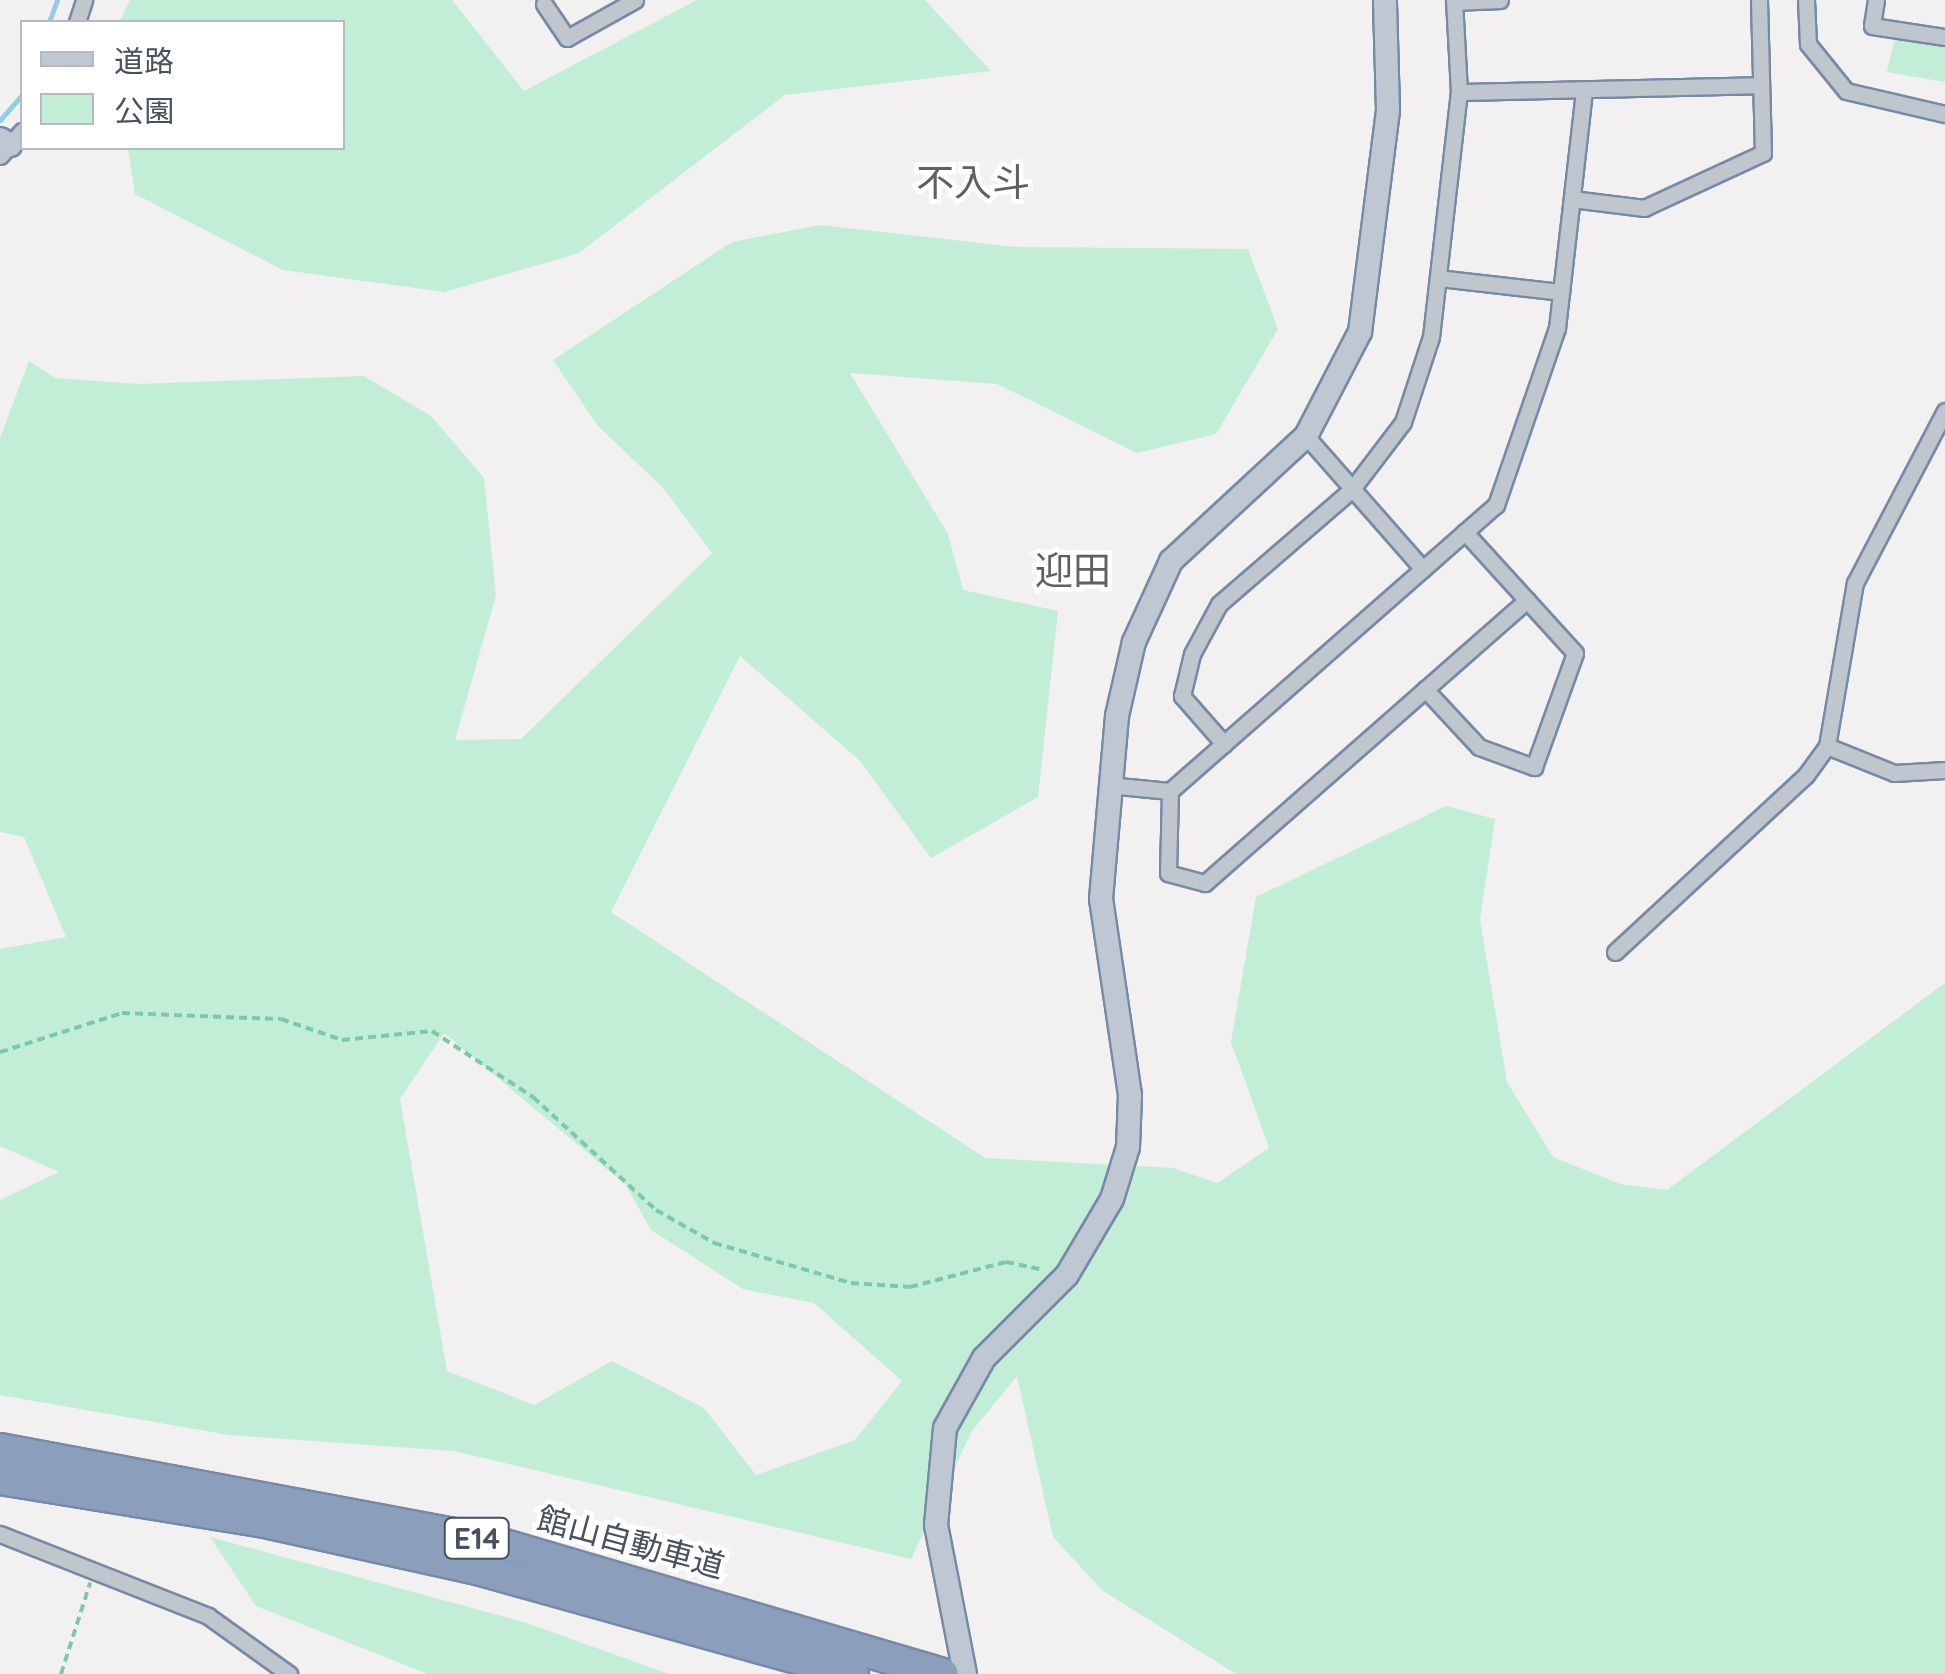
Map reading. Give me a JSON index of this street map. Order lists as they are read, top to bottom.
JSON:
{
  "streets": {
    "highway": ["E14", "館山自動車道"]
  },
  "districts": ["不入斗", "迎田"],
  "legend": ["道路", "公園"]
}
